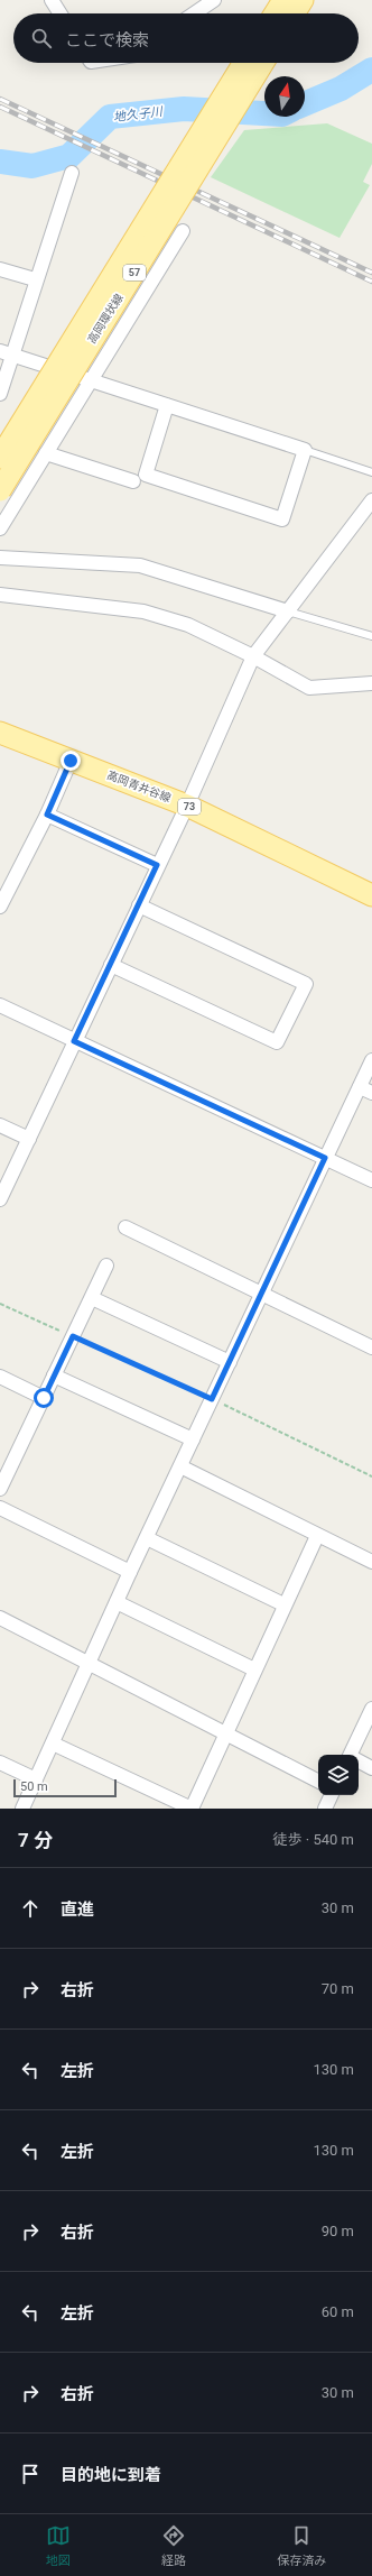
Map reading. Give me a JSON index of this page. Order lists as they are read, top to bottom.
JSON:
{
  "streets": {
    "main road": [
      "57",
      "高岡環状線",
      "高岡青井谷線",
      "73"
    ]
  },
  "water": ["地久子川"],
  "scale_bar": "50 m",
  "north": "top",
  "page": {
    "search": "ここで検索",
    "scale": "50 m",
    "heading": ["7 分", "徒歩 · 540 m"],
    "list": [
      ["直進", "30 m"],
      ["右折", "70 m"],
      ["左折", "130 m"],
      ["左折", "130 m"],
      ["右折", "90 m"],
      ["左折", "60 m"],
      ["右折", "30 m"],
      "目的地に到着"
    ],
    "nav": ["地図", "経路", "保存済み"]
  }
}
